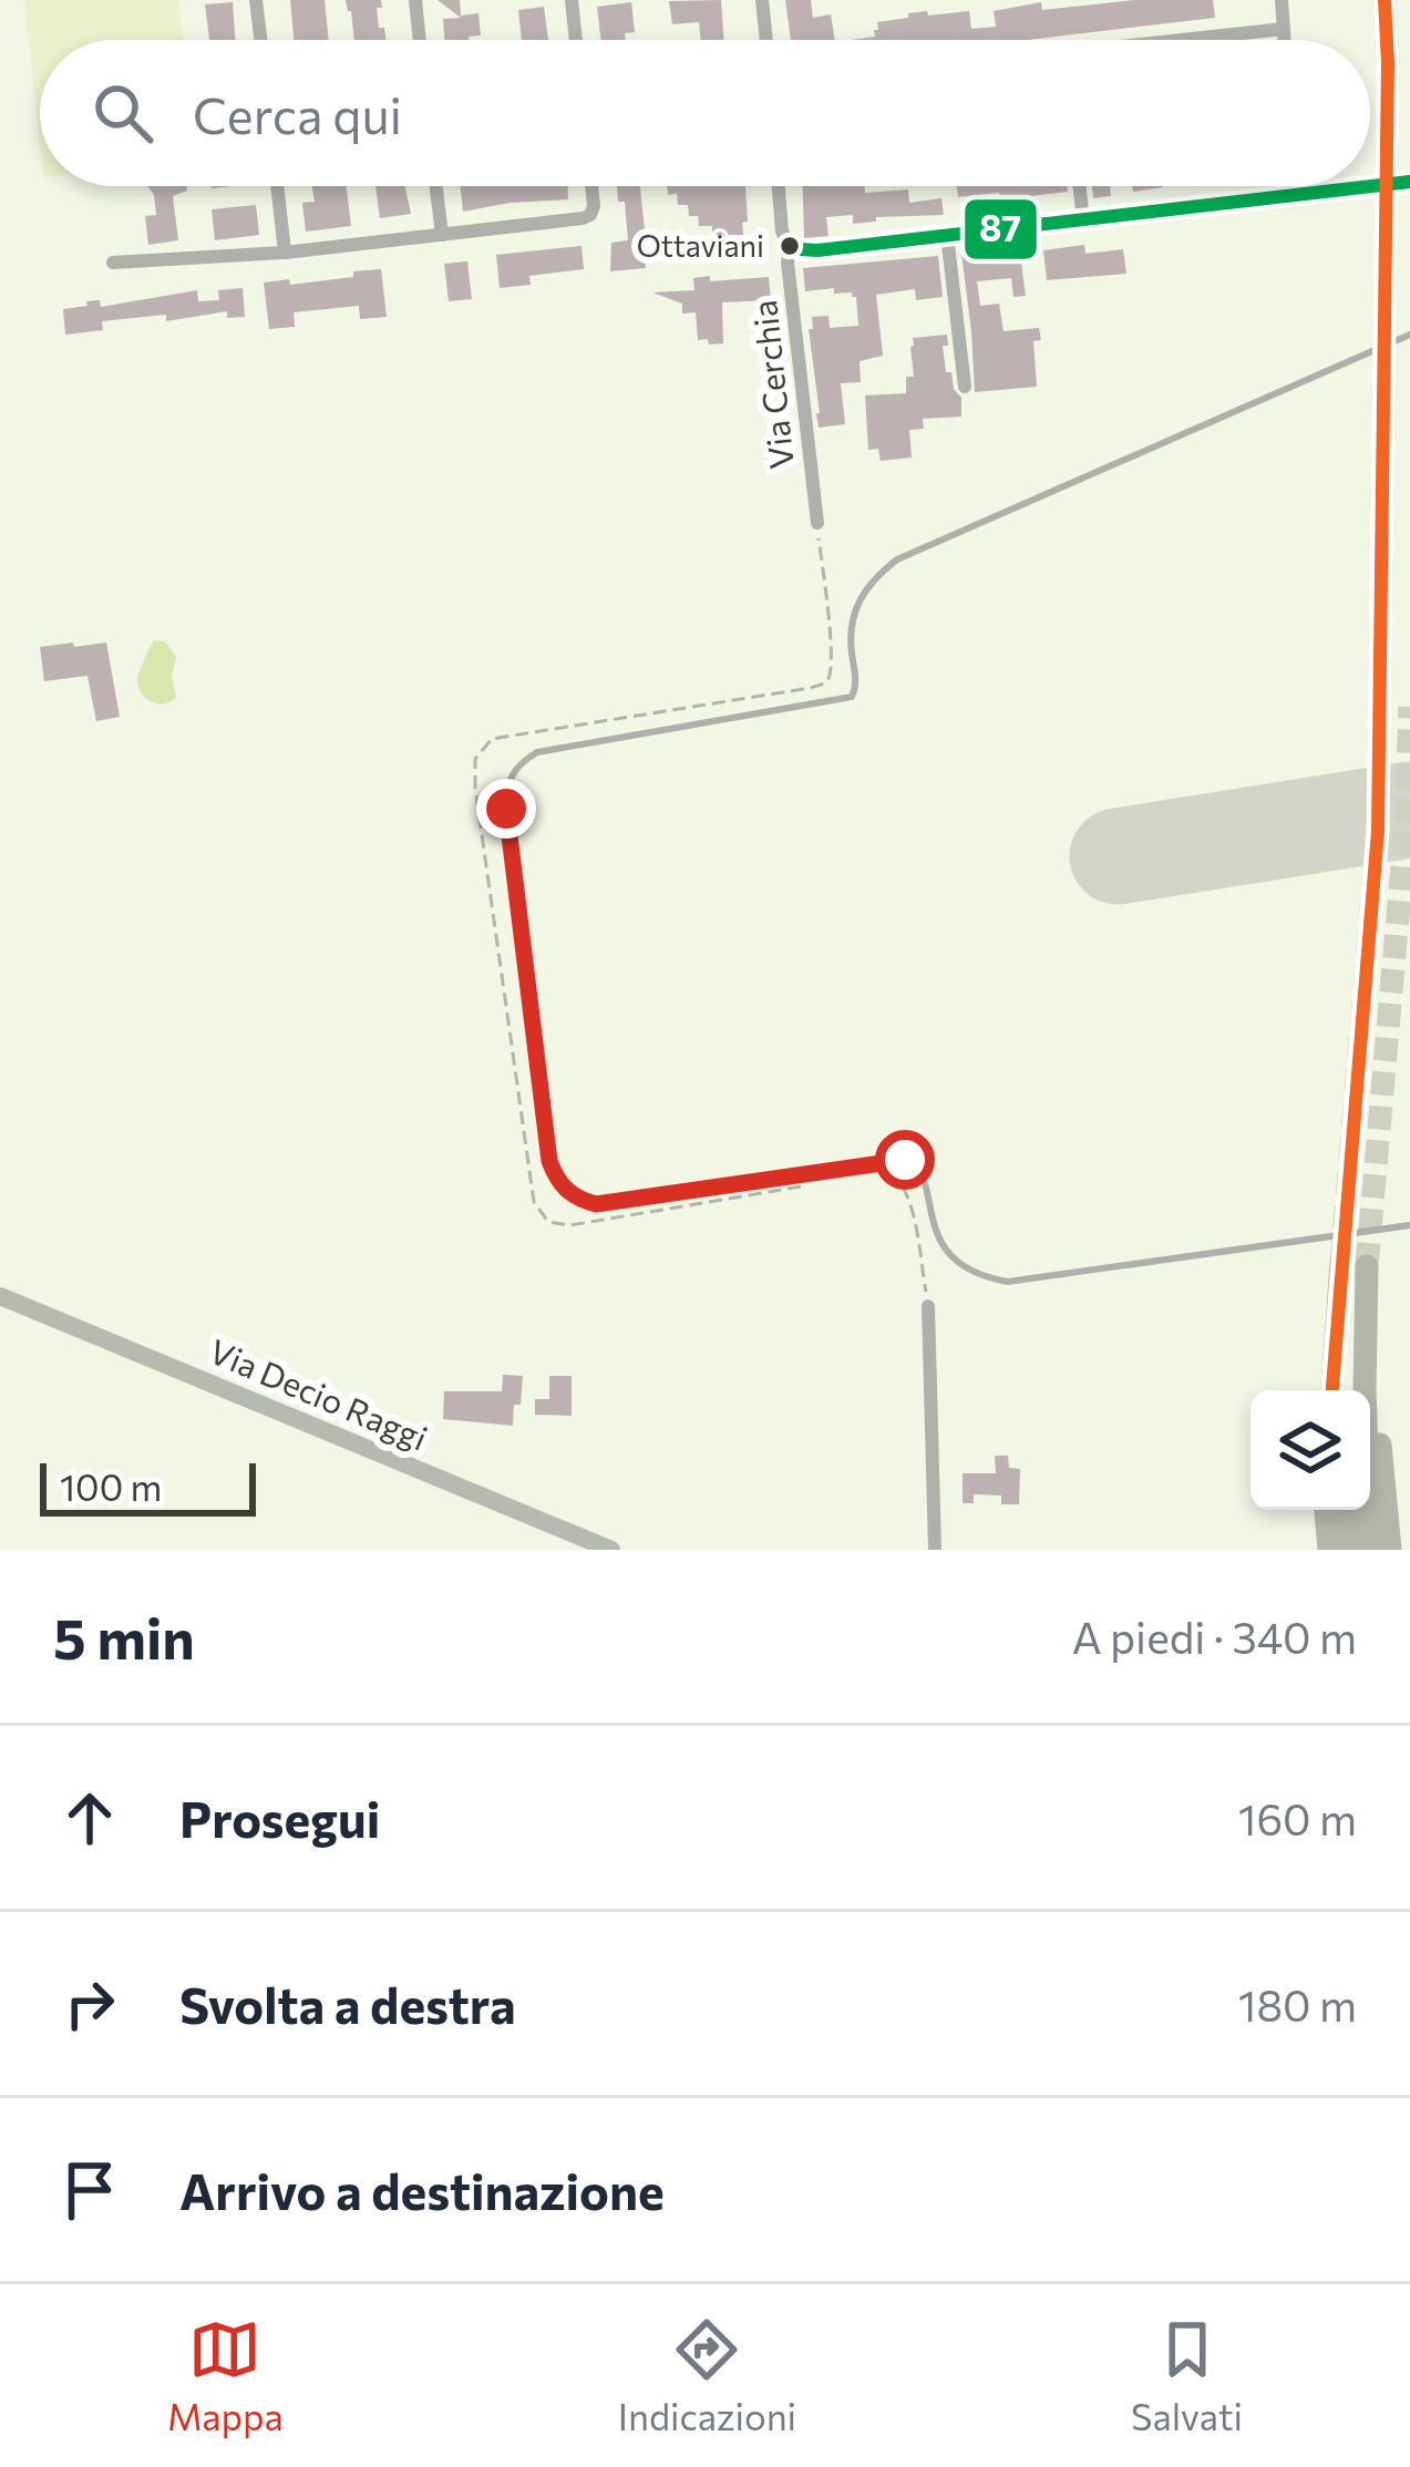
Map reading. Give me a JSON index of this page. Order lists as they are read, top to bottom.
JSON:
{
  "streets": {
    "main road": ["Via Decio Raggi"],
    "street": ["Via Cerchia"]
  },
  "places": ["Ottaviani"],
  "lines": ["transit line 87"],
  "scale_bar": "100 m",
  "page": {
    "search": "Cerca qui",
    "scale": "100 m",
    "heading": ["5 min", "A piedi · 340 m"],
    "list": [
      ["Prosegui", "160 m"],
      ["Svolta a destra", "180 m"],
      "Arrivo a destinazione"
    ],
    "nav": ["Mappa", "Indicazioni", "Salvati"]
  }
}
